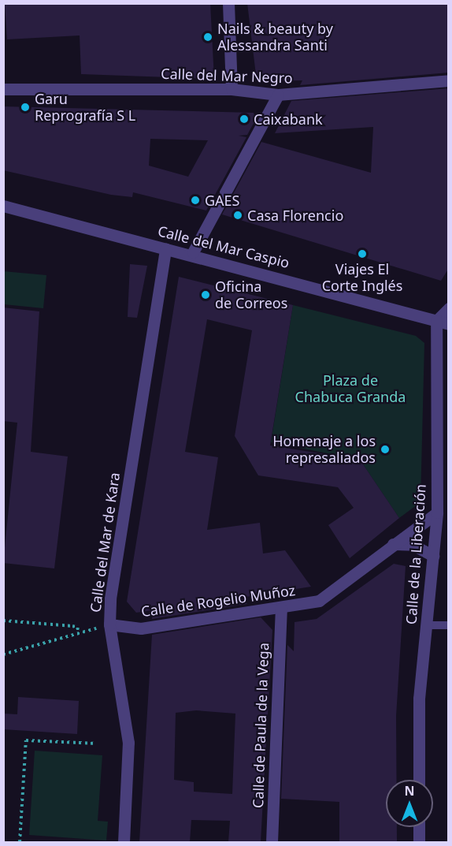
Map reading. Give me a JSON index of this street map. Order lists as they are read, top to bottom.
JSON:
{
  "streets": {
    "street": [
      "Calle del Mar Negro",
      "Calle del Mar Caspio",
      "Calle del Mar de Kara",
      "Calle de la Liberación",
      "Calle de Rogelio Muñoz",
      "Calle de Paula de la Vega"
    ]
  },
  "crossings": [
    ["Calle del Mar Caspio", "Calle del Mar de Kara"],
    ["Calle del Mar Caspio", "Calle de la Liberación"],
    ["Calle del Mar de Kara", "Calle de Rogelio Muñoz"],
    ["Calle de la Liberación", "Calle de Rogelio Muñoz"],
    ["Calle de Rogelio Muñoz", "Calle de Paula de la Vega"]
  ],
  "parks": ["Plaza de Chabuca Granda"],
  "places": [
    "Nails & beauty by Alessandra Santi",
    "Garu Reprografía S L",
    "Caixabank",
    "GAES",
    "Casa Florencio",
    "Viajes El Corte Inglés",
    "Oficina de Correos",
    "Homenaje a los represaliados"
  ],
  "north": "top"
}
